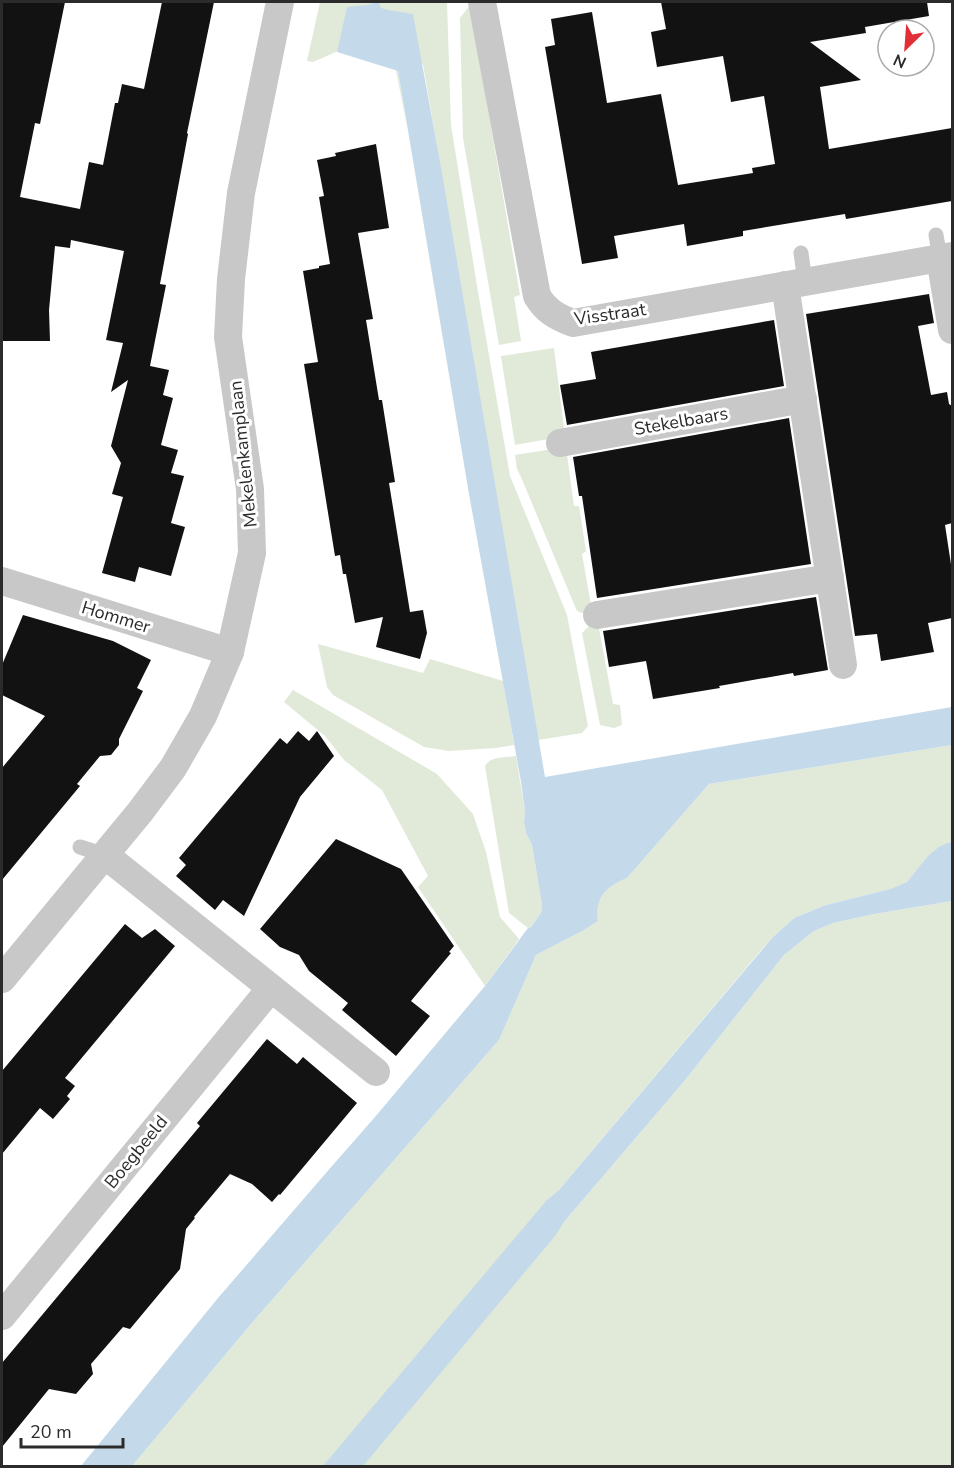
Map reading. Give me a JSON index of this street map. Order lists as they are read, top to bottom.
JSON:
{
  "streets": {
    "street": [
      "Visstraat",
      "Stekelbaars",
      "Mekelenkamplaan",
      "Hommer",
      "Boegbeeld"
    ]
  },
  "crossings": [
    ["Mekelenkamplaan", "Hommer"]
  ],
  "scale_bar": "20 m",
  "north": "bottom left"
}
